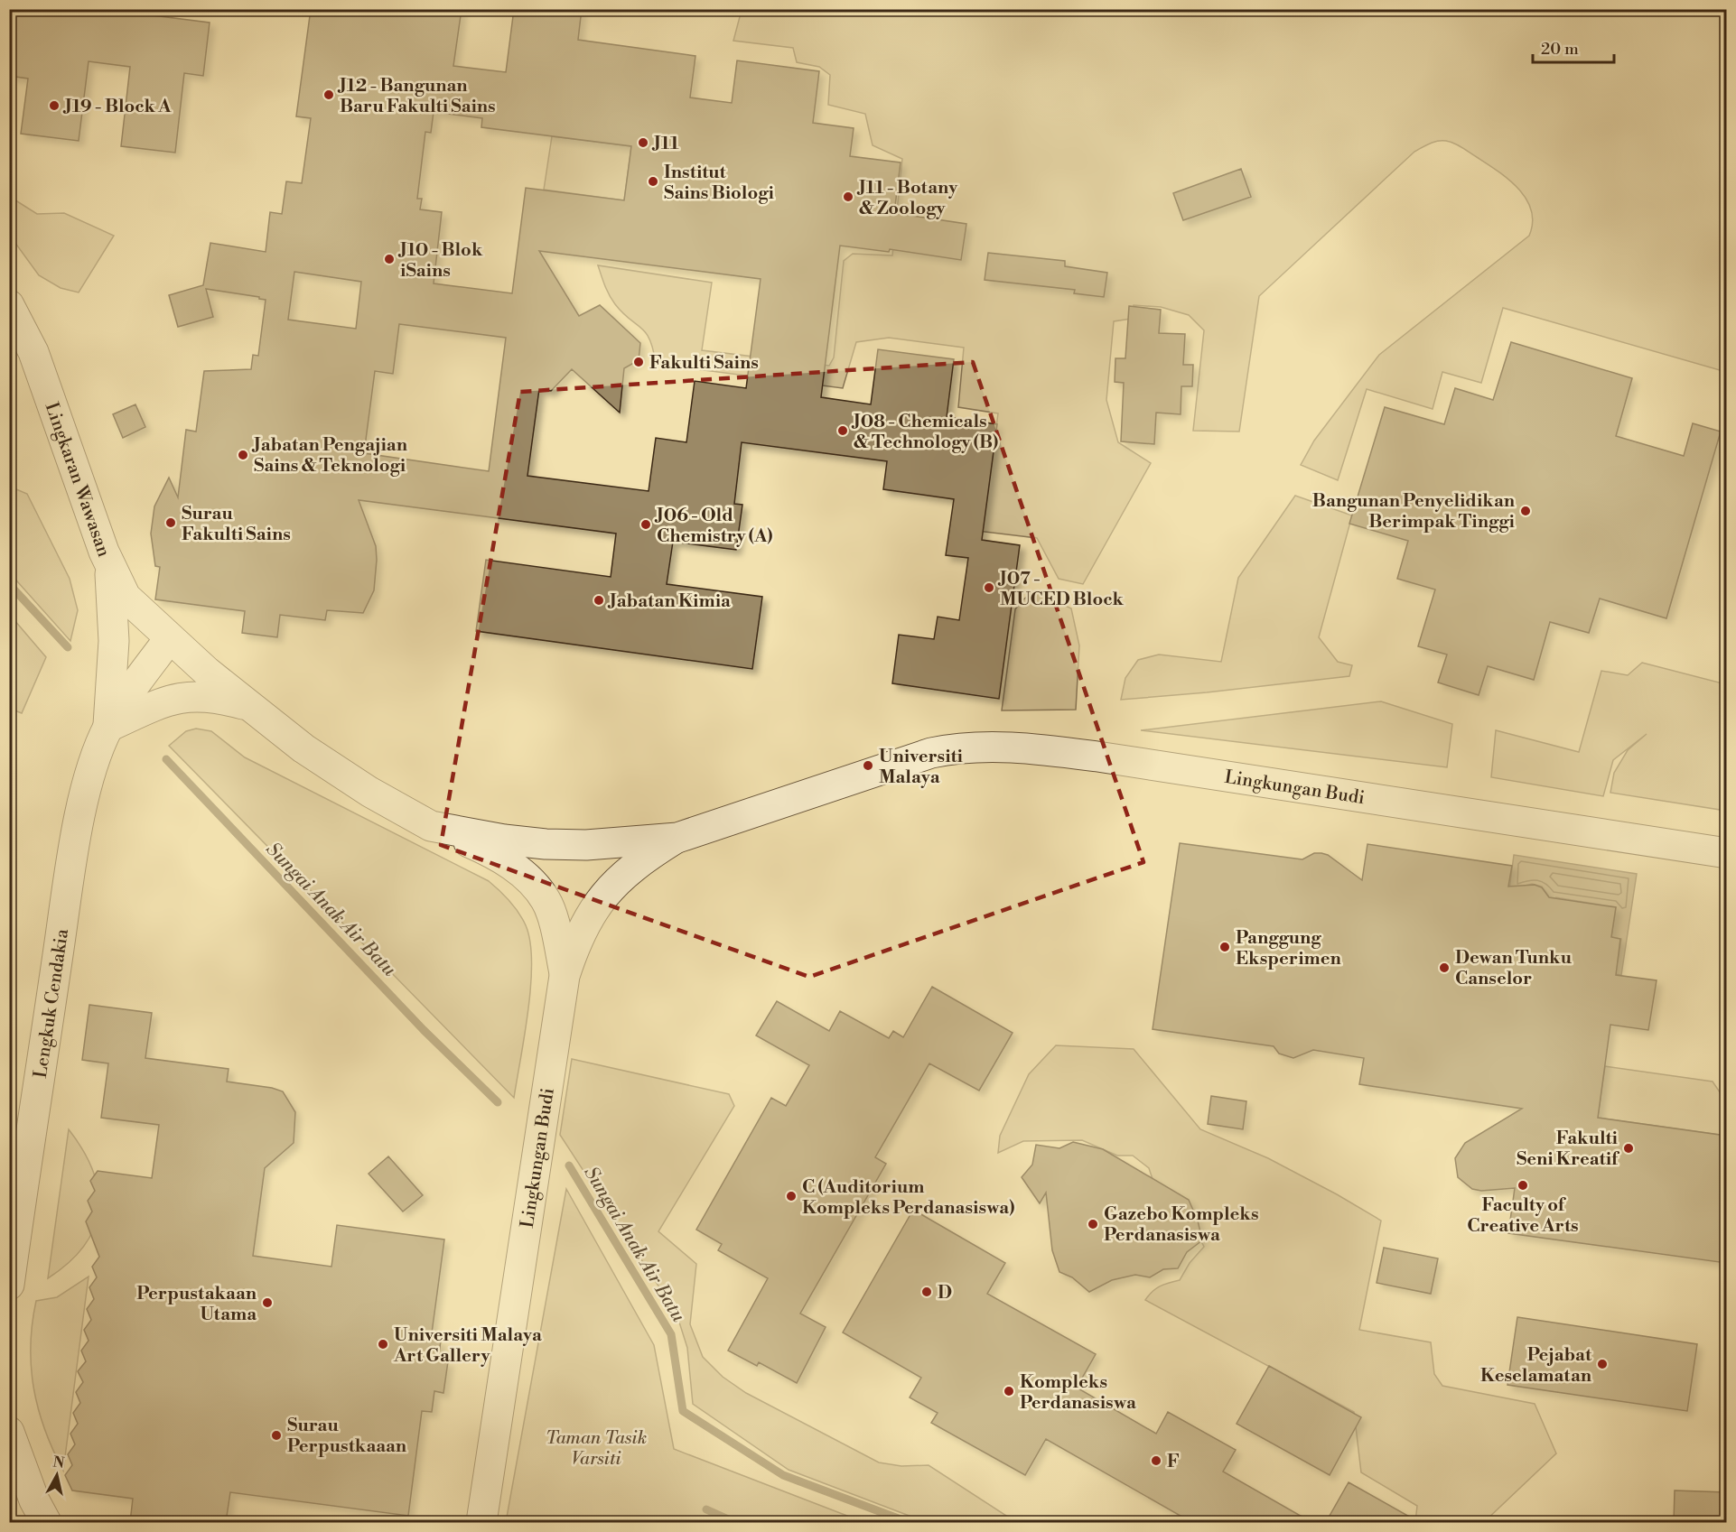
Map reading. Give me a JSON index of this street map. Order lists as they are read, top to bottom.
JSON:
{
  "streets": {
    "street": ["Lingkaran Wawasan", "Lingkungan Budi", "Lengkuk Cendakia"]
  },
  "crossings": [
    ["Lingkaran Wawasan", "Lengkuk Cendakia"]
  ],
  "water": ["Sungai Anak Air Batu"],
  "parks": ["Taman Tasik Varsiti"],
  "places": [
    "J12 - Bangunan Baru Fakulti Sains",
    "J19 - Block A",
    "J11",
    "Institut Sains Biologi",
    "J11 - Botany & Zoology",
    "J10 - Blok iSains",
    "Fakulti Sains",
    "J08 - Chemicals & Technology (B)",
    "Jabatan Pengajian Sains & Teknologi",
    "Bangunan Penyelidikan Berimpak Tinggi",
    "Surau Fakulti Sains",
    "J06 - Old Chemistry (A)",
    "J07 - MUCED Block",
    "Jabatan Kimia",
    "Universiti Malaya",
    "Panggung Eksperimen",
    "Dewan Tunku Canselor",
    "Fakulti Seni Kreatif",
    "Faculty of Creative Arts",
    "C (Auditorium Kompleks Perdanasiswa)",
    "Gazebo Kompleks Perdanasiswa",
    "D",
    "Perpustakaan Utama",
    "Universiti Malaya Art Gallery",
    "Pejabat Keselamatan",
    "Kompleks Perdanasiswa",
    "Surau Perpustkaaan",
    "F"
  ],
  "scale_bar": "20 m",
  "north": "top"
}
